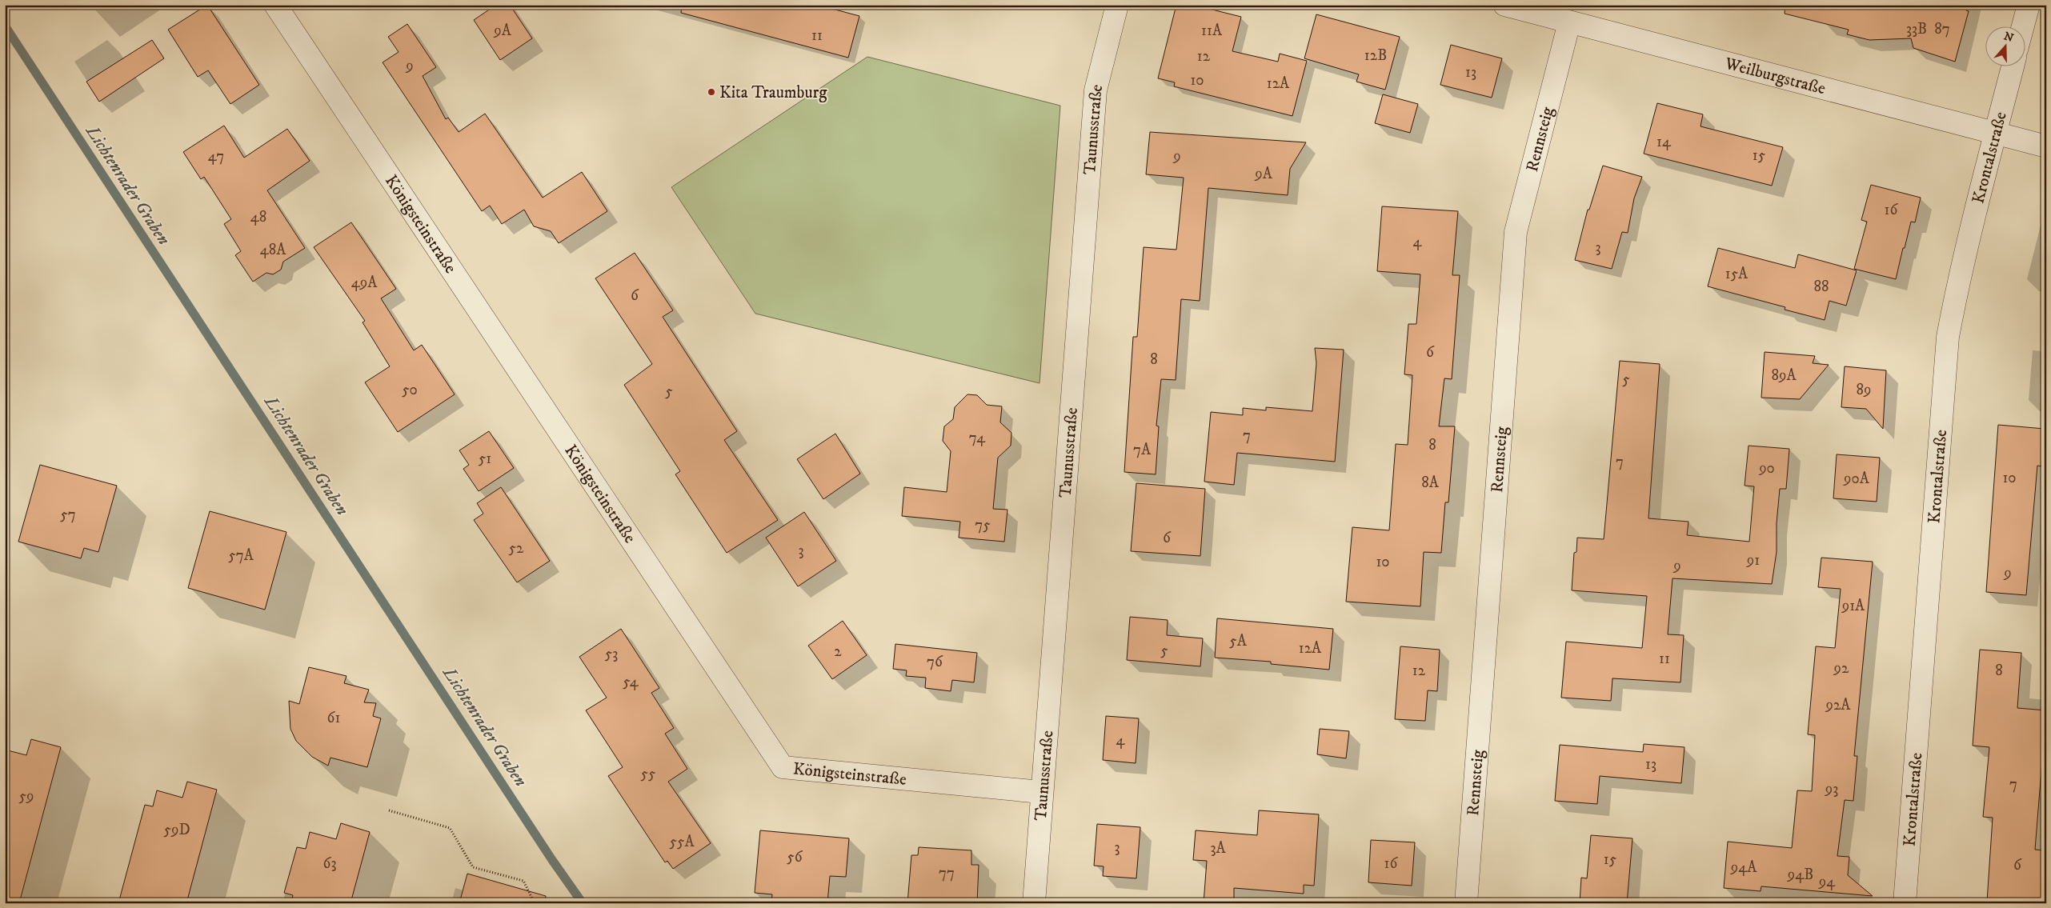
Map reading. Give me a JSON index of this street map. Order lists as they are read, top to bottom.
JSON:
{
  "streets": {
    "street": [
      "Weilburgstraße",
      "Taunusstraße",
      "Rennsteig",
      "Krontalstraße",
      "Königsteinstraße"
    ]
  },
  "crossings": [
    ["Weilburgstraße", "Rennsteig"],
    ["Weilburgstraße", "Krontalstraße"],
    ["Taunusstraße", "Königsteinstraße"]
  ],
  "water": ["Lichtenrader Graben"],
  "places": ["Kita Traumburg"],
  "house_numbers": [
    "33B",
    "87",
    "9A",
    "11A",
    "11",
    "12B",
    "12",
    "9",
    "13",
    "10",
    "12A",
    "14",
    "15",
    "47",
    "9",
    "9A",
    "16",
    "48",
    "4",
    "3",
    "48A",
    "15A",
    "49A",
    "88",
    "6",
    "6",
    "8",
    "89A",
    "5",
    "50",
    "89",
    "5",
    "7",
    "74",
    "8",
    "7A",
    "51",
    "7",
    "90",
    "10",
    "90A",
    "8A",
    "57",
    "75",
    "6",
    "52",
    "3",
    "57A",
    "91",
    "10",
    "9",
    "9",
    "91A",
    "5A",
    "12A",
    "5",
    "2",
    "53",
    "11",
    "76",
    "92",
    "12",
    "8",
    "54",
    "92A",
    "61",
    "4",
    "13",
    "55",
    "7",
    "93",
    "59",
    "59D",
    "55A",
    "3",
    "3A",
    "56",
    "15",
    "63",
    "16",
    "6",
    "94A",
    "77",
    "94B",
    "94"
  ],
  "north": "top"
}
